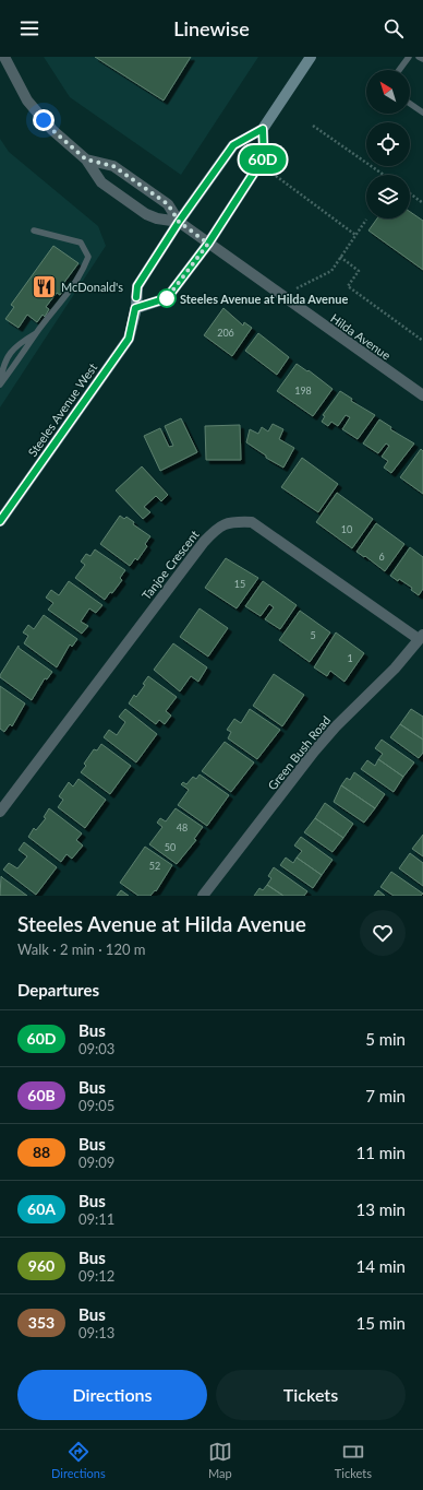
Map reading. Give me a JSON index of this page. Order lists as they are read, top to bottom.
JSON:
{
  "streets": {
    "main road": ["Steeles Avenue West"],
    "street": ["Hilda Avenue", "Tanjoe Crescent", "Green Bush Road"]
  },
  "crossings": [
    ["Hilda Avenue", "Steeles Avenue West"],
    ["Tanjoe Crescent", "Green Bush Road"]
  ],
  "places": {
    "restaurant": ["McDonald's"],
    "other": ["Steeles Avenue at Hilda Avenue"]
  },
  "lines": ["bus line 60D"],
  "house_numbers": [
    "206",
    "198",
    "10",
    "6",
    "15",
    "5",
    "1",
    "48",
    "50",
    "52"
  ],
  "north": "top left",
  "page": {
    "header": "Linewise",
    "on_map": "60D",
    "heading": [
      ["Steeles Avenue at Hilda Avenue", "Walk · 2 min · 120 m"],
      "Departures"
    ],
    "list": [
      {
        "mark": "60D",
        "name": "Bus",
        "note": "09:03",
        "value": "5 min"
      },
      {
        "mark": "60B",
        "name": "Bus",
        "note": "09:05",
        "value": "7 min"
      },
      {
        "mark": "88",
        "name": "Bus",
        "note": "09:09",
        "value": "11 min"
      },
      {
        "mark": "60A",
        "name": "Bus",
        "note": "09:11",
        "value": "13 min"
      },
      {
        "mark": "960",
        "name": "Bus",
        "note": "09:12",
        "value": "14 min"
      },
      {
        "mark": "353",
        "name": "Bus",
        "note": "09:13",
        "value": "15 min"
      }
    ],
    "buttons": ["Directions", "Tickets"],
    "tabs": ["Directions", "Map", "Tickets"]
  }
}
